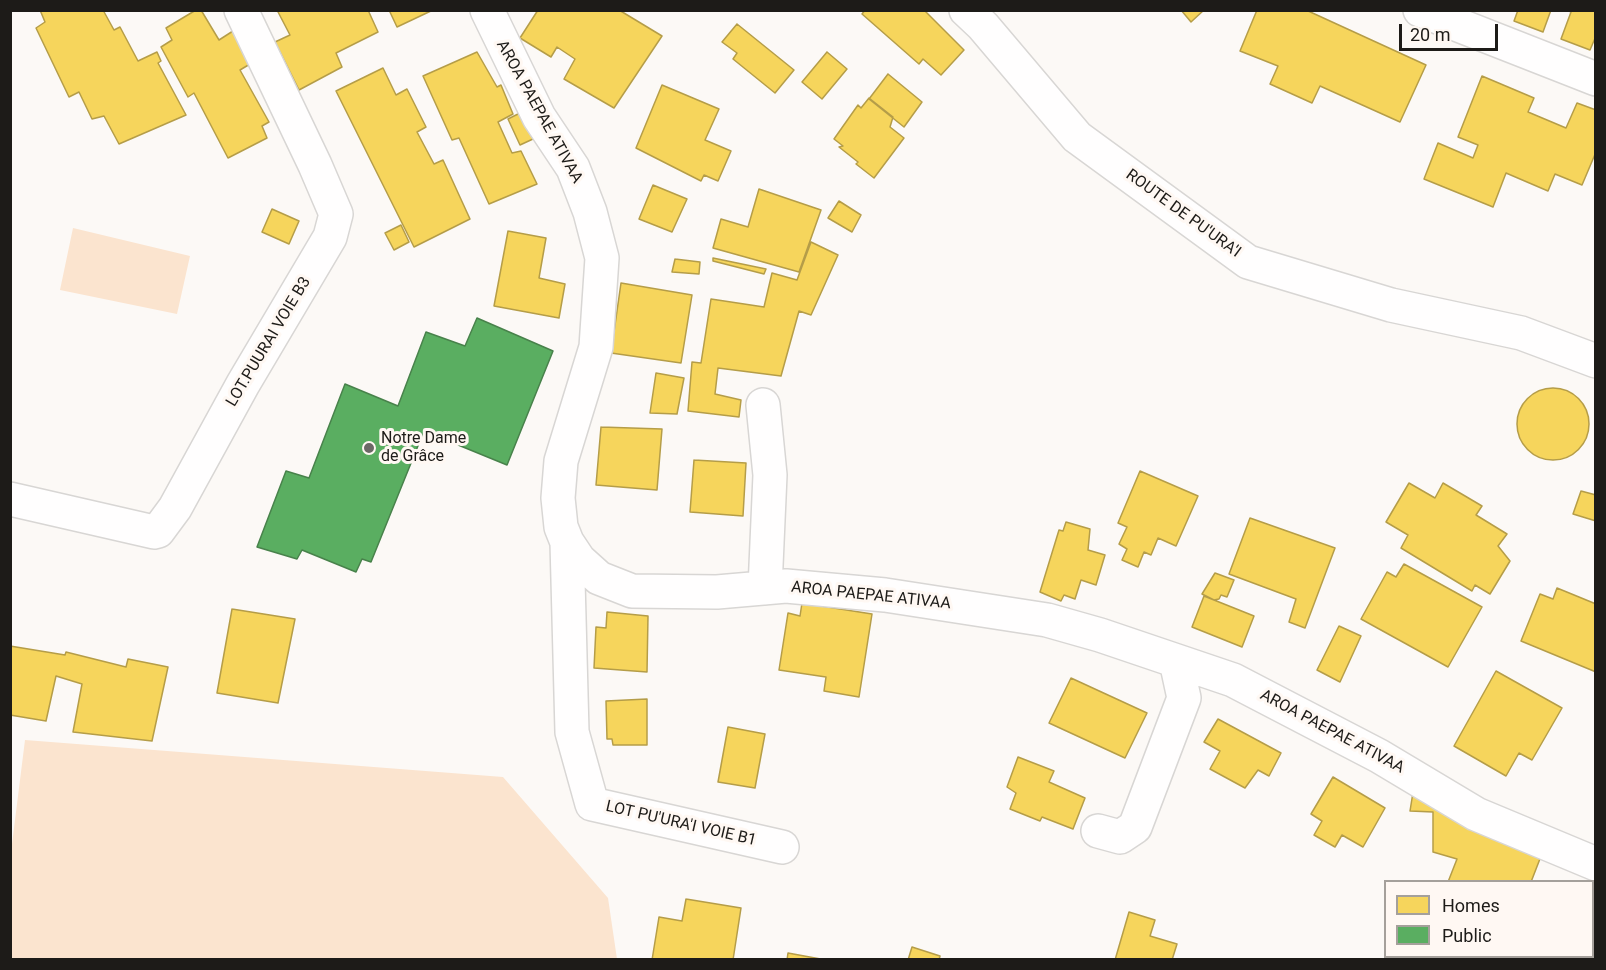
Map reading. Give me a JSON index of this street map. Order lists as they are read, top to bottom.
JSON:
{
  "streets": {
    "street": [
      "AROA PAEPAE ATIVAA",
      "ROUTE DE PU'URA'I",
      "LOT.PUURAI VOIE B3",
      "LOT PU'URA'I VOIE B1"
    ]
  },
  "crossings": [
    ["AROA PAEPAE ATIVAA", "LOT PU'URA'I VOIE B1"]
  ],
  "places": ["Notre Dame de Grâce"],
  "legend": ["Homes", "Public"],
  "scale_bar": "20 m"
}
